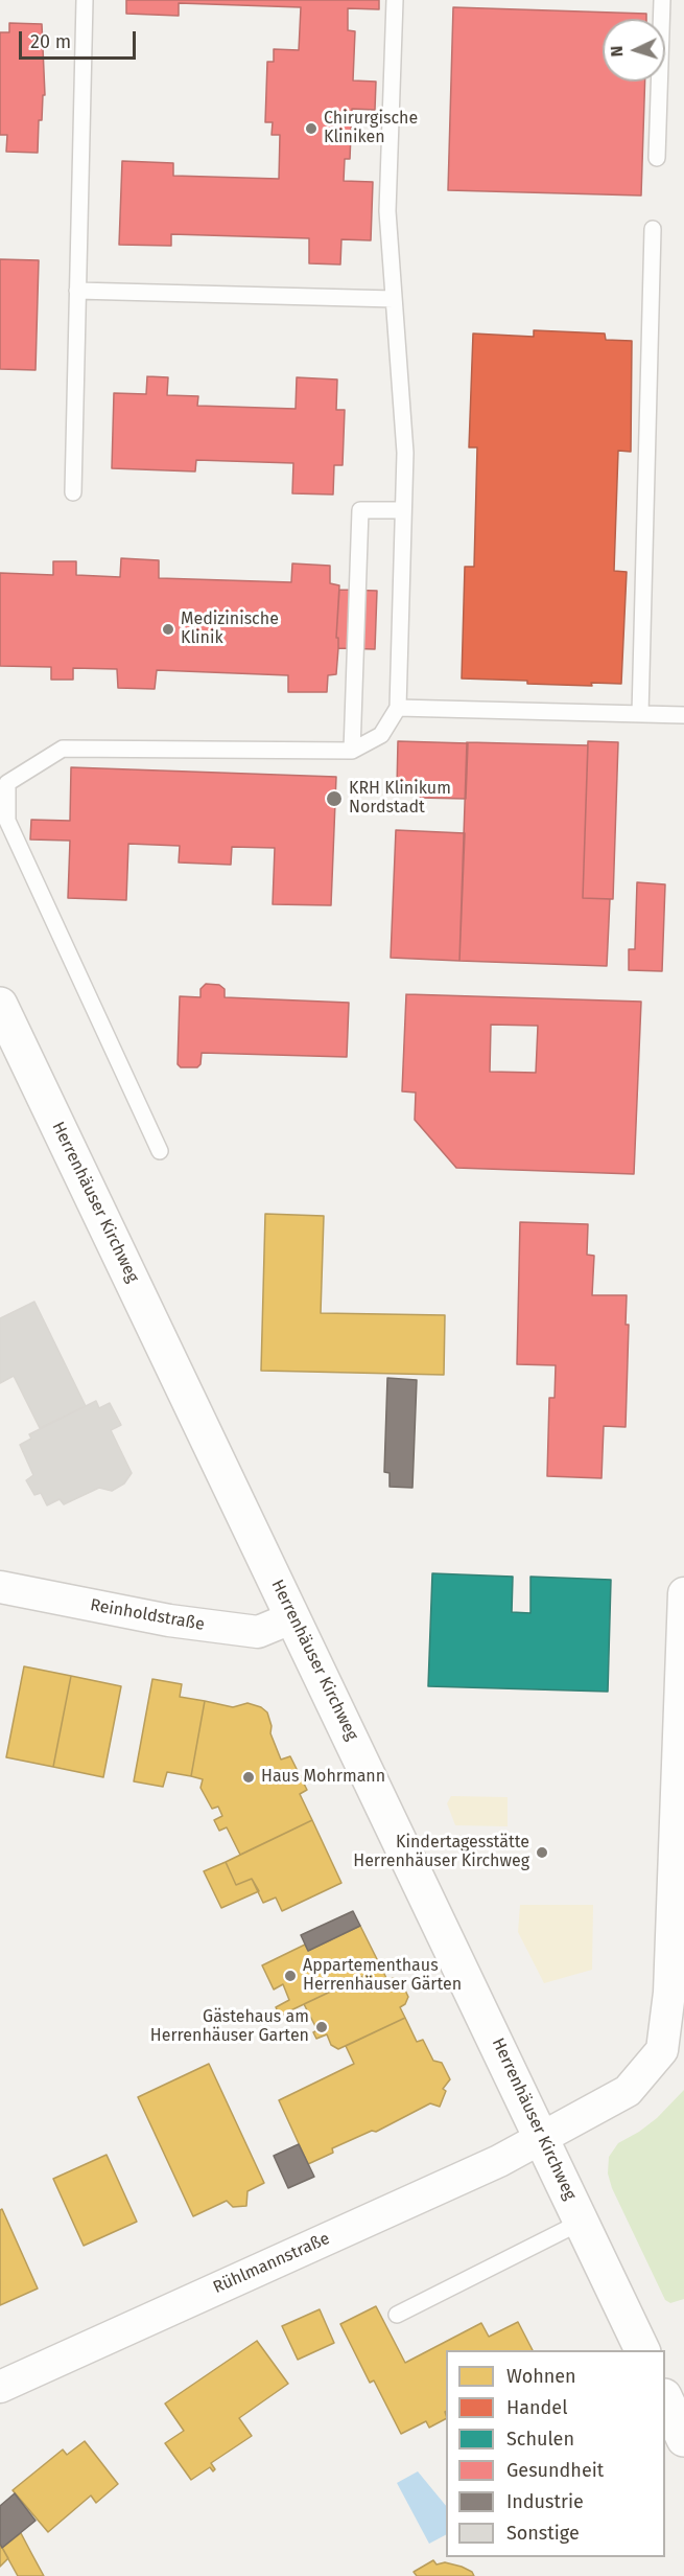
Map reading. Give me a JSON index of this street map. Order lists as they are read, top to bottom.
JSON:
{
  "streets": {
    "street": ["Herrenhäuser Kirchweg", "Reinholdstraße", "Rühlmannstraße"]
  },
  "crossings": [
    ["Herrenhäuser Kirchweg", "Reinholdstraße"],
    ["Herrenhäuser Kirchweg", "Rühlmannstraße"]
  ],
  "places": [
    "Chirurgische Kliniken",
    "Medizinische Klinik",
    "KRH Klinikum Nordstadt",
    "Haus Mohrmann",
    "Kindertagesstätte Herrenhäuser Kirchweg",
    "Appartementhaus Herrenhäuser Gärten",
    "Gästehaus am Herrenhäuser Garten"
  ],
  "legend": [
    "Wohnen",
    "Handel",
    "Schulen",
    "Gesundheit",
    "Industrie",
    "Sonstige"
  ],
  "scale_bar": "20 m",
  "north": "left"
}
